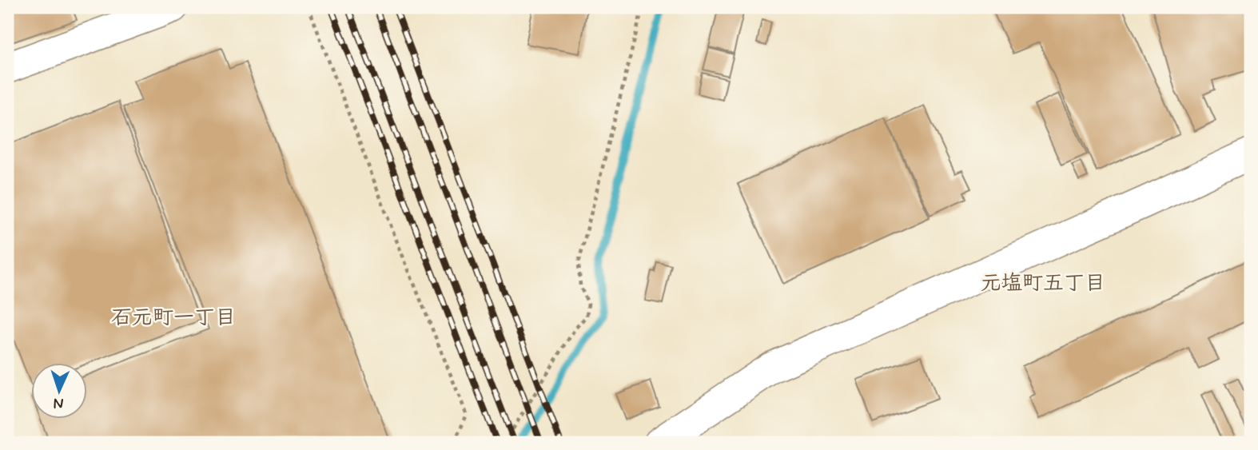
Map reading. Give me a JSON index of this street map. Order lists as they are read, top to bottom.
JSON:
{
  "districts": ["元塩町五丁目", "石元町一丁目"],
  "north": "bottom"
}
